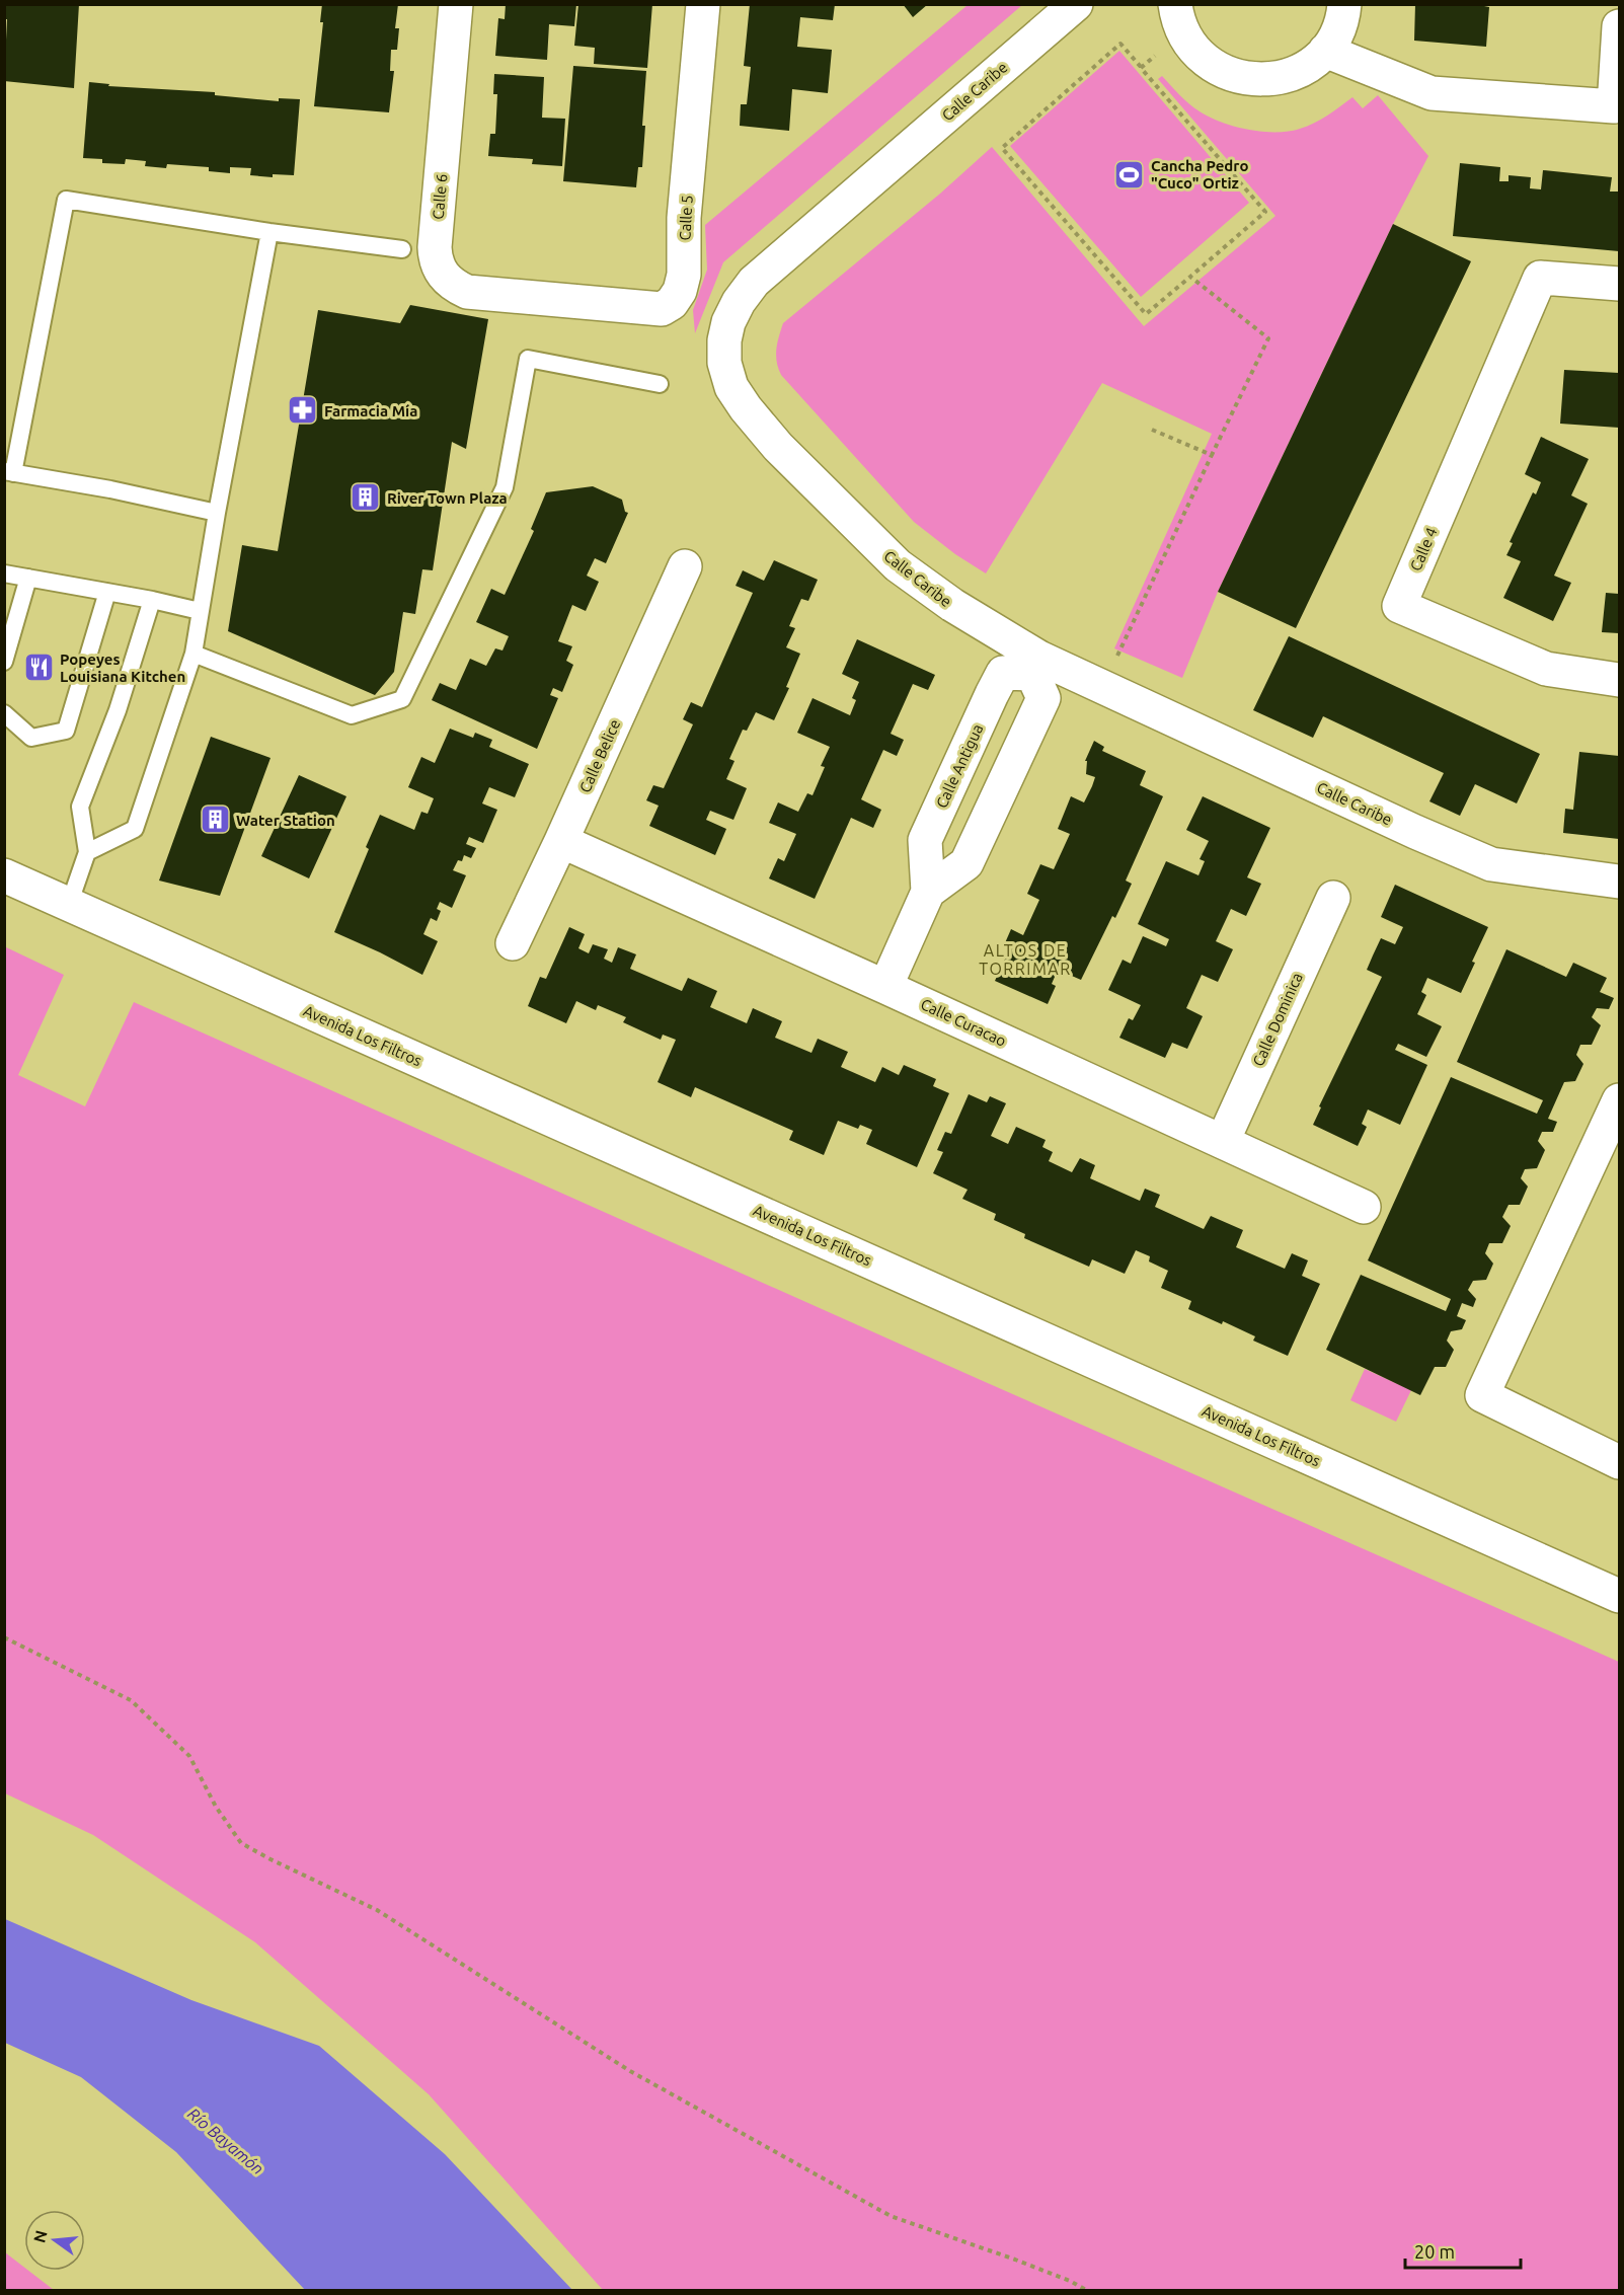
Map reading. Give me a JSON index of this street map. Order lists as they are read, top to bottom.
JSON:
{
  "streets": {
    "street": [
      "Calle Caribe",
      "Calle 6",
      "Calle 5",
      "Calle 4",
      "Calle Belice",
      "Calle Antigua",
      "Calle Dominica",
      "Calle Curacao",
      "Avenida Los Filtros"
    ]
  },
  "crossings": [
    ["Calle Caribe", "Calle Antigua"],
    ["Calle 6", "Calle 5"],
    ["Calle Belice", "Calle Curacao"],
    ["Calle Antigua", "Calle Curacao"],
    ["Calle Dominica", "Calle Curacao"]
  ],
  "districts": ["ALTOS DE TORRIMAR"],
  "water": ["Río Bayamón"],
  "places": {
    "sports": ["Cancha Pedro \"Cuco\" Ortiz"],
    "pharmacy": ["Farmacia Mía"],
    "building": ["River Town Plaza", "Water Station"],
    "restaurant": ["Popeyes Louisiana Kitchen"]
  },
  "scale_bar": "20 m",
  "north": "left"
}
